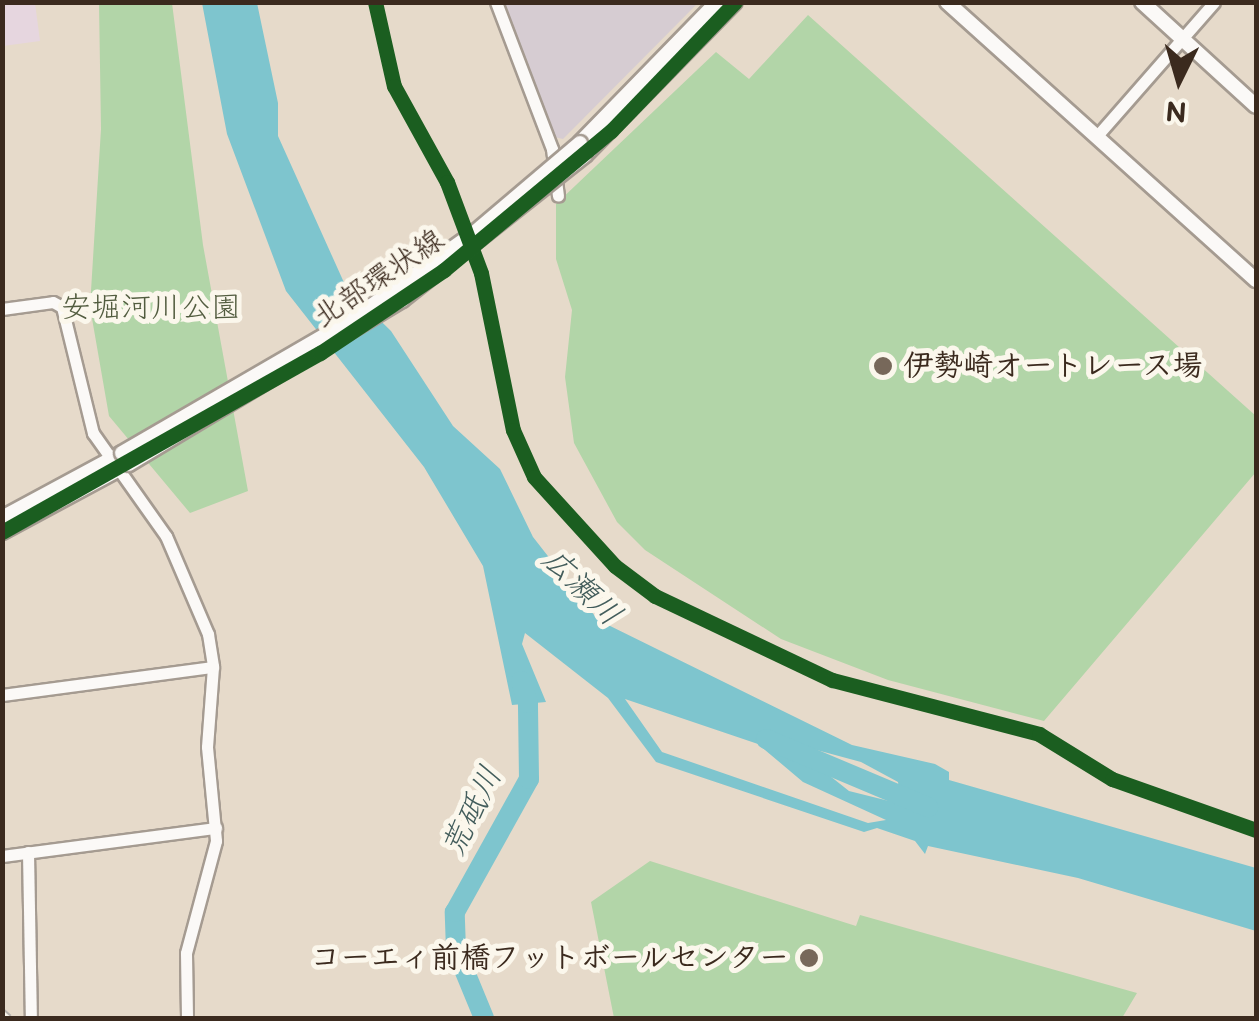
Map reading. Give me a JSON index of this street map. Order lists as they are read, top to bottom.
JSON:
{
  "streets": {
    "street": ["北部環状線"]
  },
  "water": ["広瀬川", "荒砥川"],
  "parks": ["安堀河川公園"],
  "places": ["伊勢崎オートレース場", "コーエィ前橋フットボールセンター"],
  "north": "bottom"
}
